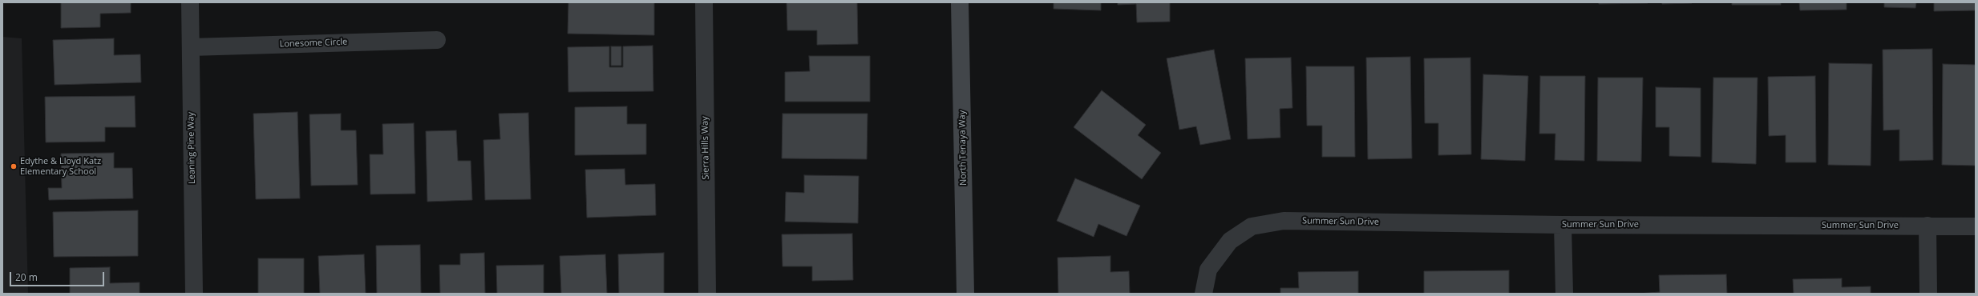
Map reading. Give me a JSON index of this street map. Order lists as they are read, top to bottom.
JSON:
{
  "streets": {
    "main road": ["North Tenaya Way"],
    "street": [
      "Lonesome Circle",
      "Leaning Pine Way",
      "Sierra Hills Way",
      "Summer Sun Drive"
    ]
  },
  "crossings": [
    ["Lonesome Circle", "Leaning Pine Way"]
  ],
  "places": ["Edythe & Lloyd Katz Elementary School"],
  "scale_bar": "20 m"
}
